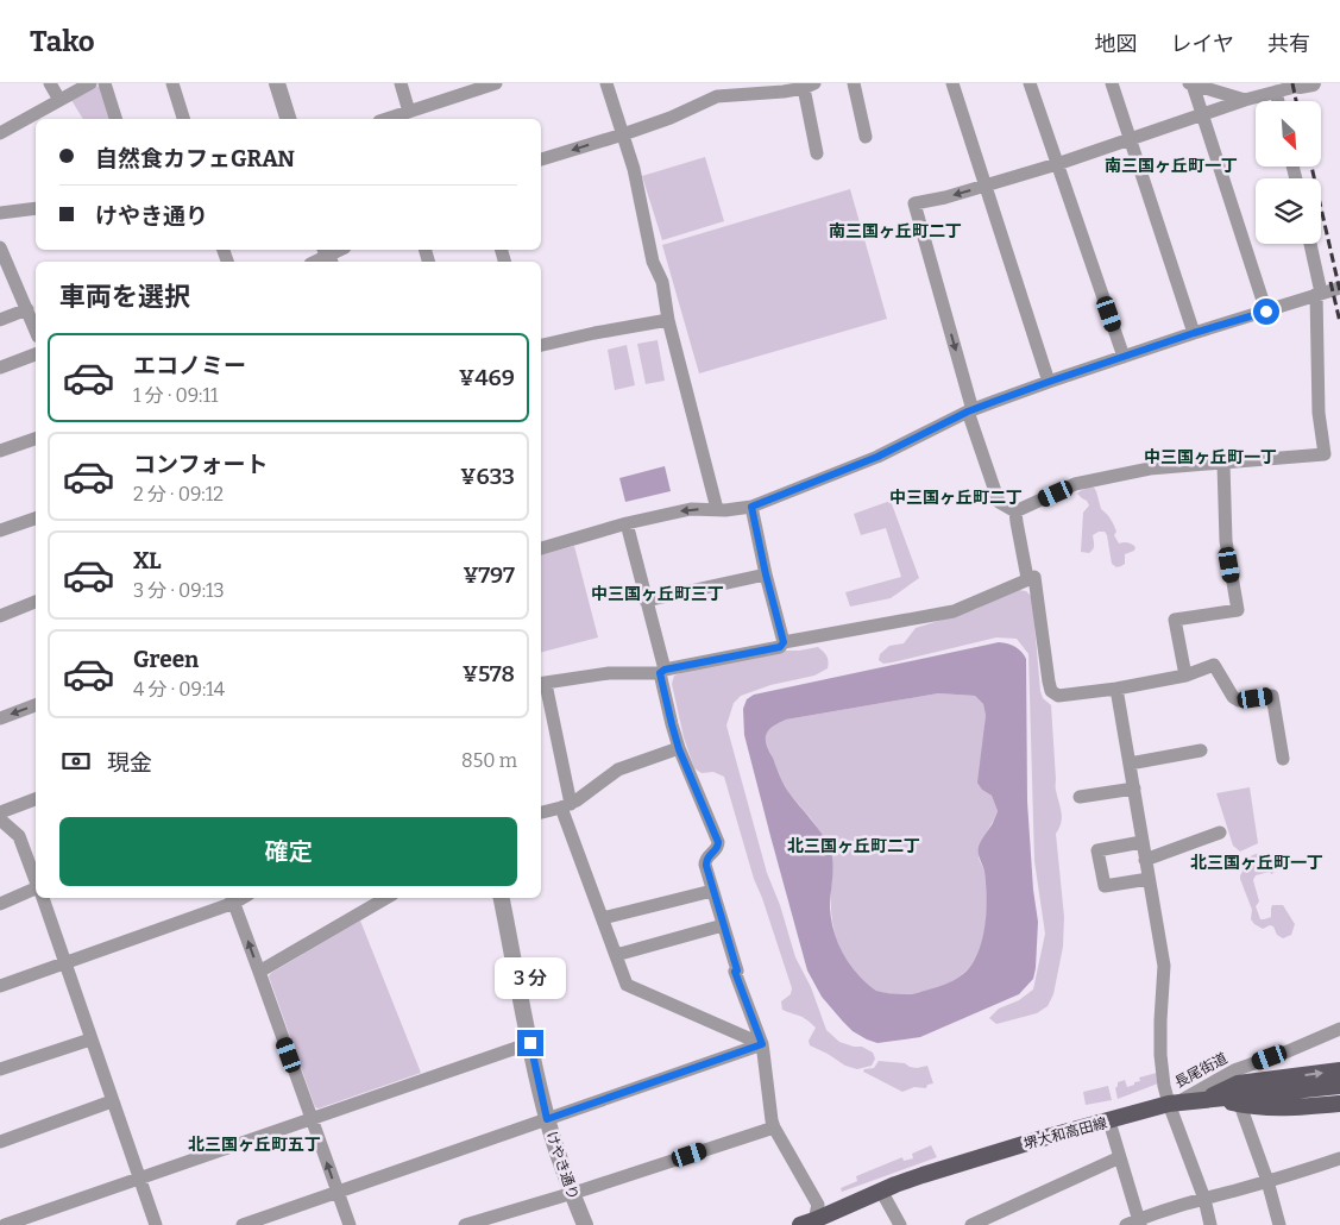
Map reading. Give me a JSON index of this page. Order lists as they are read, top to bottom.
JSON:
{
  "streets": {
    "main road": ["堺大和高田線"],
    "street": ["長尾街道", "けやき通り"]
  },
  "crossings": [
    ["長尾街道", "堺大和高田線"]
  ],
  "districts": [
    "南三国ヶ丘町一丁",
    "南三国ヶ丘町二丁",
    "中三国ヶ丘町一丁",
    "中三国ヶ丘町二丁",
    "中三国ヶ丘町三丁",
    "北三国ヶ丘町二丁",
    "北三国ヶ丘町一丁",
    "北三国ヶ丘町五丁"
  ],
  "north": "bottom right",
  "page": {
    "header": "Tako",
    "nav": ["地図", "レイヤ", "共有"],
    "banner": ["自然食カフェGRAN", "けやき通り"],
    "heading": "車両を選択",
    "list": [
      {
        "name": "エコノミー",
        "note": "1 分 · 09:11",
        "value": "¥469"
      },
      {
        "name": "コンフォート",
        "note": "2 分 · 09:12",
        "value": "¥633"
      },
      {
        "name": "XL",
        "note": "3 分 · 09:13",
        "value": "¥797"
      },
      {
        "name": "Green",
        "note": "4 分 · 09:14",
        "value": "¥578"
      }
    ],
    "pay": ["現金", "850 m"],
    "buttons": "確定",
    "bubble": "3 分"
  }
}
